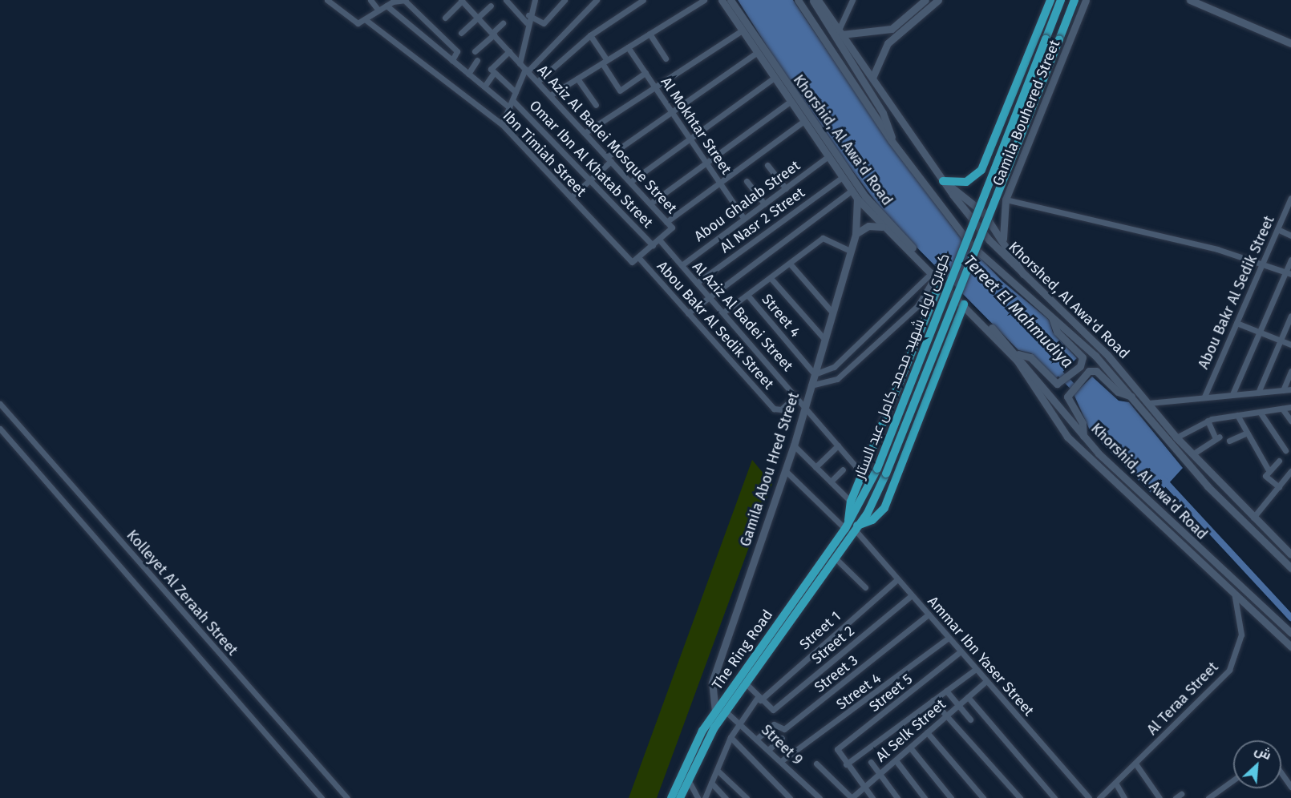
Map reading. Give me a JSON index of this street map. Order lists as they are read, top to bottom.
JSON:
{
  "streets": {
    "main road": [
      "Gamila Bouhered Street",
      "Khorshid, Al Awa'd Road",
      "Khorshed, Al Awa'd Road",
      "كوبرى لواء شهيد محمد كامل عبد الستار",
      "Gamila Abou Hred Street",
      "The Ring Road"
    ],
    "street": [
      "Al Mokhtar Street",
      "Al Aziz Al Badei Mosque Street",
      "Ibn Timiah Street",
      "Omar Ibn Al Khatab Street",
      "Abou Ghalab Street",
      "Al Nasr 2 Street",
      "Abou Bakr Al Sedik Street",
      "Street 4",
      "Al Aziz Al Badei Street",
      "Kolleyet Al Zeraah Street",
      "Street 1",
      "Street 2",
      "Ammar Ibn Yaser Street",
      "Street 3",
      "Street 5",
      "Al Teraa Street",
      "Al Selk Street",
      "Street 9"
    ]
  },
  "crossings": [
    ["Al Mokhtar Street", "Abou Ghalab Street"],
    ["Ibn Timiah Street", "Abou Bakr Al Sedik Street"],
    ["Abou Ghalab Street", "Al Aziz Al Badei Street"],
    ["Al Nasr 2 Street", "Al Aziz Al Badei Street"],
    ["Abou Bakr Al Sedik Street", "Al Aziz Al Badei Street"],
    ["Street 4", "Gamila Abou Hred Street"],
    ["Street 4", "Ammar Ibn Yaser Street"],
    ["Street 4", "Street 9"],
    ["Al Aziz Al Badei Street", "Gamila Abou Hred Street"],
    ["كوبرى لواء شهيد محمد كامل عبد الستار", "The Ring Road"],
    ["كوبرى لواء شهيد محمد كامل عبد الستار", "Ammar Ibn Yaser Street"],
    ["Gamila Abou Hred Street", "The Ring Road"],
    ["Gamila Abou Hred Street", "Ammar Ibn Yaser Street"],
    ["Street 1", "Street 2"],
    ["Street 1", "Ammar Ibn Yaser Street"],
    ["Street 1", "Street 9"],
    ["Street 2", "Ammar Ibn Yaser Street"],
    ["The Ring Road", "Ammar Ibn Yaser Street"],
    ["The Ring Road", "Street 9"],
    ["Ammar Ibn Yaser Street", "Street 3"],
    ["Ammar Ibn Yaser Street", "Street 5"],
    ["Ammar Ibn Yaser Street", "Al Selk Street"],
    ["Street 3", "Street 9"]
  ],
  "water": ["Tereet El Mahmudiya"],
  "north": "top right"
}
